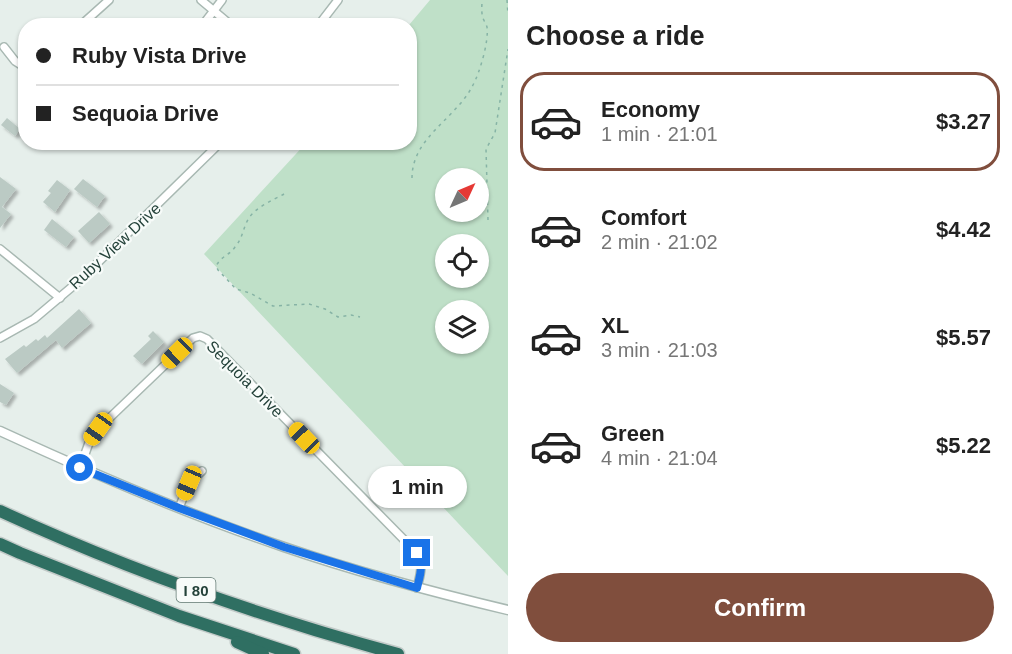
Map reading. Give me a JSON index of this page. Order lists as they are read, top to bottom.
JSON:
{
  "streets": {
    "highway": ["I 80"],
    "street": ["Ruby View Drive", "Sequoia Drive"]
  },
  "north": "top right",
  "page": {
    "heading": "Choose a ride",
    "banner": ["Ruby Vista Drive", "Sequoia Drive"],
    "list": [
      {
        "name": "Economy",
        "note": "1 min · 21:01",
        "value": "$3.27"
      },
      {
        "name": "Comfort",
        "note": "2 min · 21:02",
        "value": "$4.42"
      },
      {
        "name": "XL",
        "note": "3 min · 21:03",
        "value": "$5.57"
      },
      {
        "name": "Green",
        "note": "4 min · 21:04",
        "value": "$5.22"
      }
    ],
    "bubble": "1 min",
    "buttons": "Confirm"
  }
}
